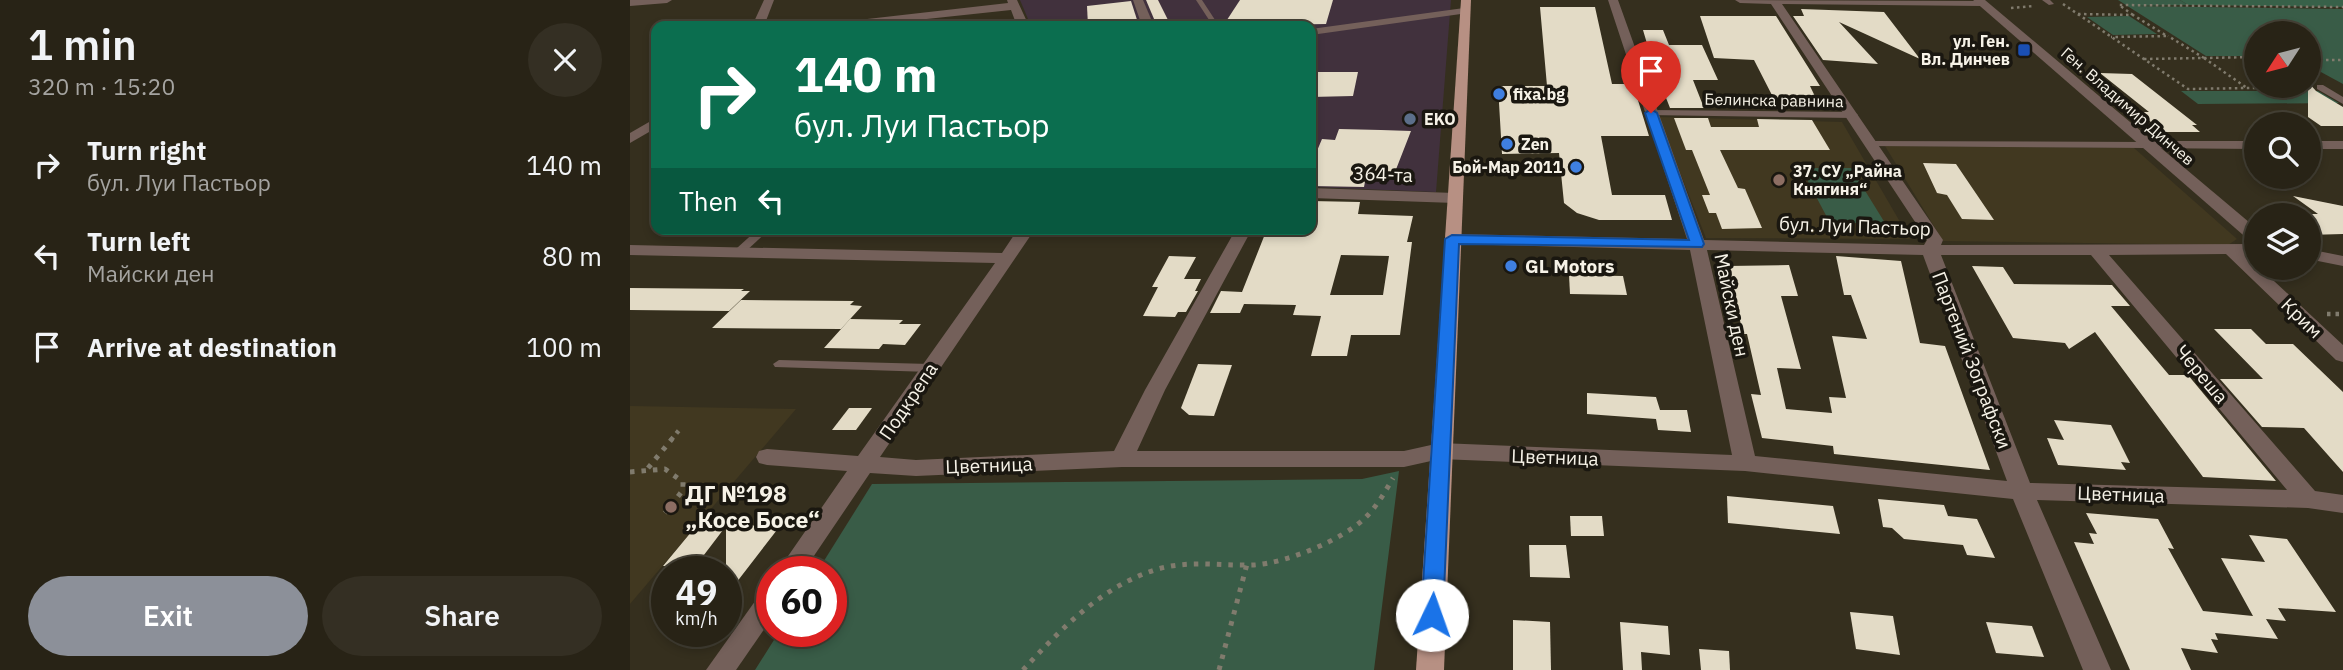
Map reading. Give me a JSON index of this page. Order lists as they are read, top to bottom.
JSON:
{
  "streets": {
    "street": [
      "Ген. Владимир Динчев",
      "364-та",
      "бул. Луи Пастьор",
      "Майски ден",
      "Крим",
      "Партений Зографски",
      "Череша",
      "Подкрепа",
      "Цветница"
    ],
    "lane": ["Белинска равнина"]
  },
  "crossings": [
    ["Белинска равнина", "Майски ден"],
    ["Белинска равнина", "Партений Зографски"],
    ["бул. Луи Пастьор", "Майски ден"],
    ["бул. Луи Пастьор", "Крим"],
    ["бул. Луи Пастьор", "Партений Зографски"],
    ["бул. Луи Пастьор", "Череша"],
    ["Майски ден", "Цветница"],
    ["Партений Зографски", "Цветница"],
    ["Череша", "Цветница"],
    ["Подкрепа", "Цветница"]
  ],
  "places": {
    "transit": ["ул. Ген. Вл. Динчев"],
    "other": [
      "fixa.bg",
      "EKO",
      "Zen",
      "Бой-Мар 2011",
      "37. СУ „Райна Княгиня“",
      "GL Motors",
      "ДГ №198 „Косе Босе“"
    ]
  },
  "north": "bottom left",
  "page": {
    "heading": ["1 min", "320 m · 15:20"],
    "turn": ["140 m", "бул. Луи Пастьор"],
    "list": [
      {
        "name": "Turn right",
        "note": "бул. Луи Пастьор",
        "value": "140 m"
      },
      {
        "name": "Turn left",
        "note": "Майски ден",
        "value": "80 m"
      },
      {
        "name": "Arrive at destination",
        "value": "100 m"
      }
    ],
    "then": "Then",
    "speed": "49 km/h",
    "limit": "60",
    "buttons": ["Exit", "Share"]
  }
}
